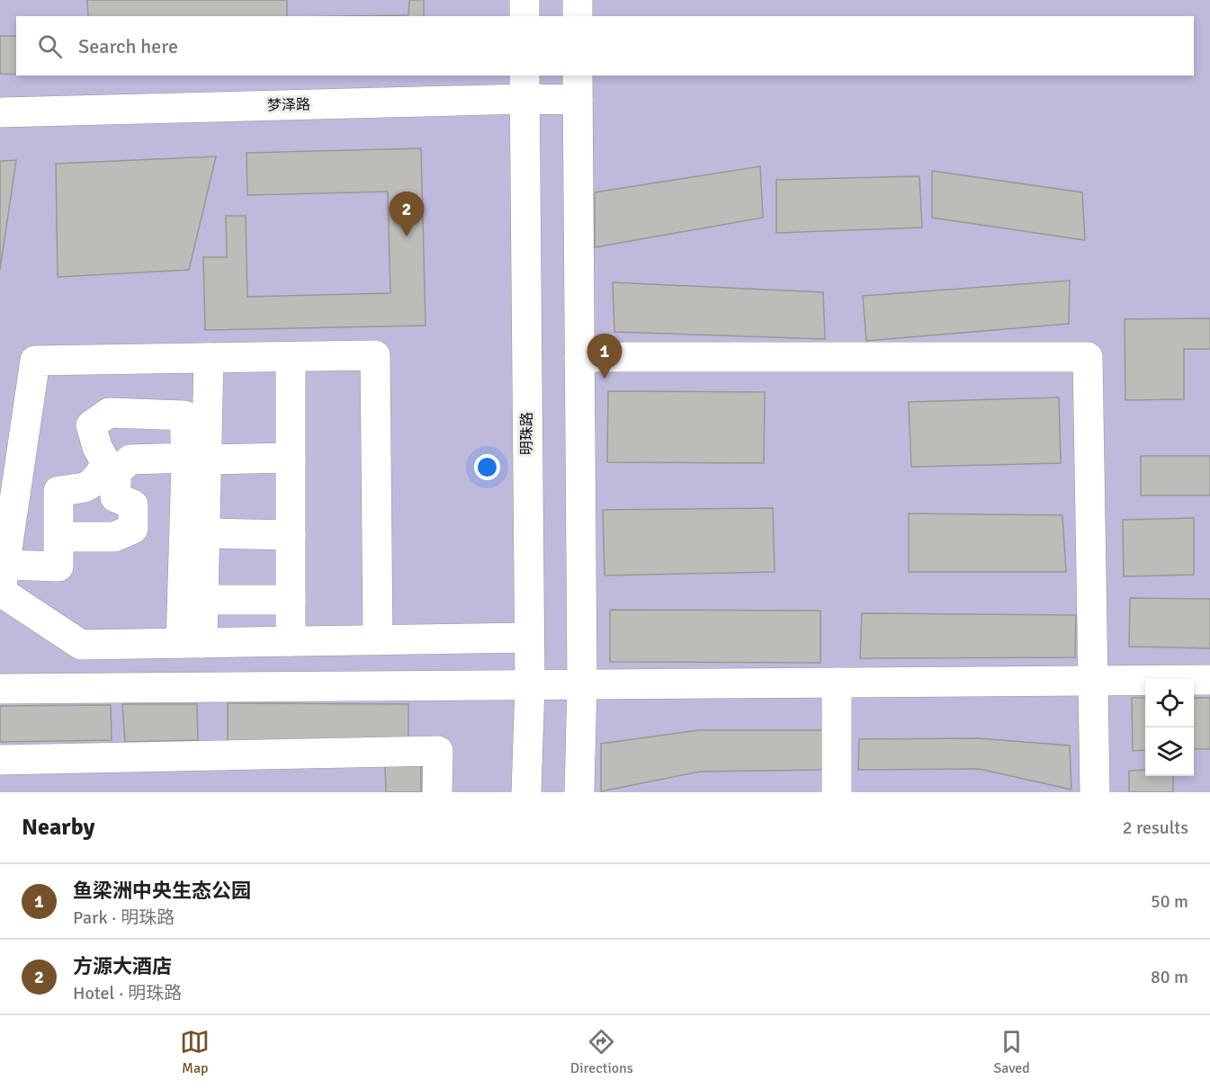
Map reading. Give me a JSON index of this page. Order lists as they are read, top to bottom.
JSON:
{
  "streets": {
    "street": ["梦泽路", "明珠路"]
  },
  "crossings": [
    ["梦泽路", "明珠路"]
  ],
  "page": {
    "search": "Search here",
    "pins": ["2", "1"],
    "heading": ["Nearby", "2 results"],
    "list": [
      {
        "mark": "1",
        "name": "鱼梁洲中央生态公园",
        "note": "Park · 明珠路",
        "value": "50 m"
      },
      {
        "mark": "2",
        "name": "方源大酒店",
        "note": "Hotel · 明珠路",
        "value": "80 m"
      }
    ],
    "nav": ["Map", "Directions", "Saved"]
  }
}
